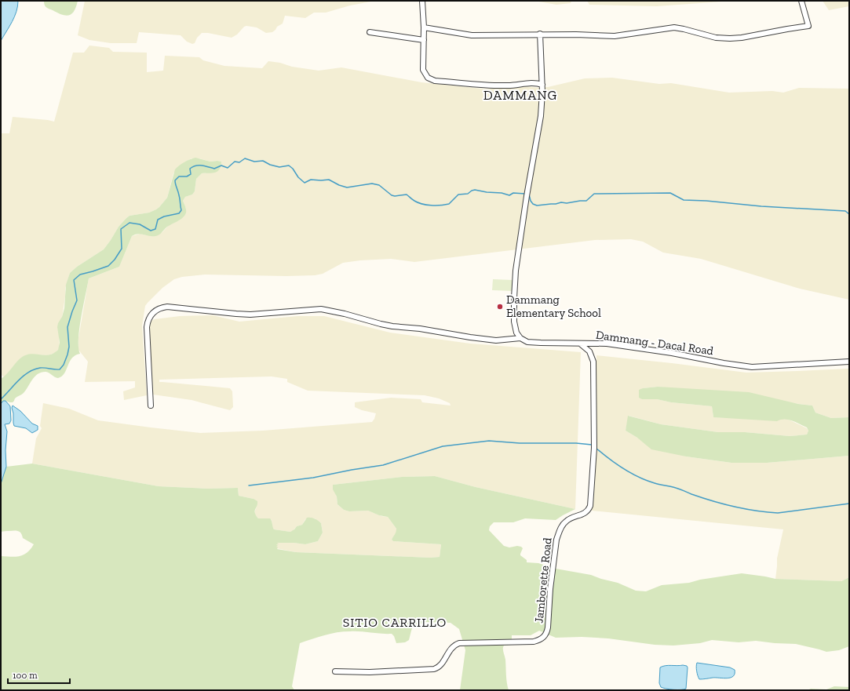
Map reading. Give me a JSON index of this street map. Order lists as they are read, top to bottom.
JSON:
{
  "streets": {
    "street": ["Dammang - Dacal Road", "Jamborette Road"]
  },
  "districts": ["DAMMANG", "SITIO CARRILLO"],
  "places": ["Dammang Elementary School"],
  "scale_bar": "100 m"
}
